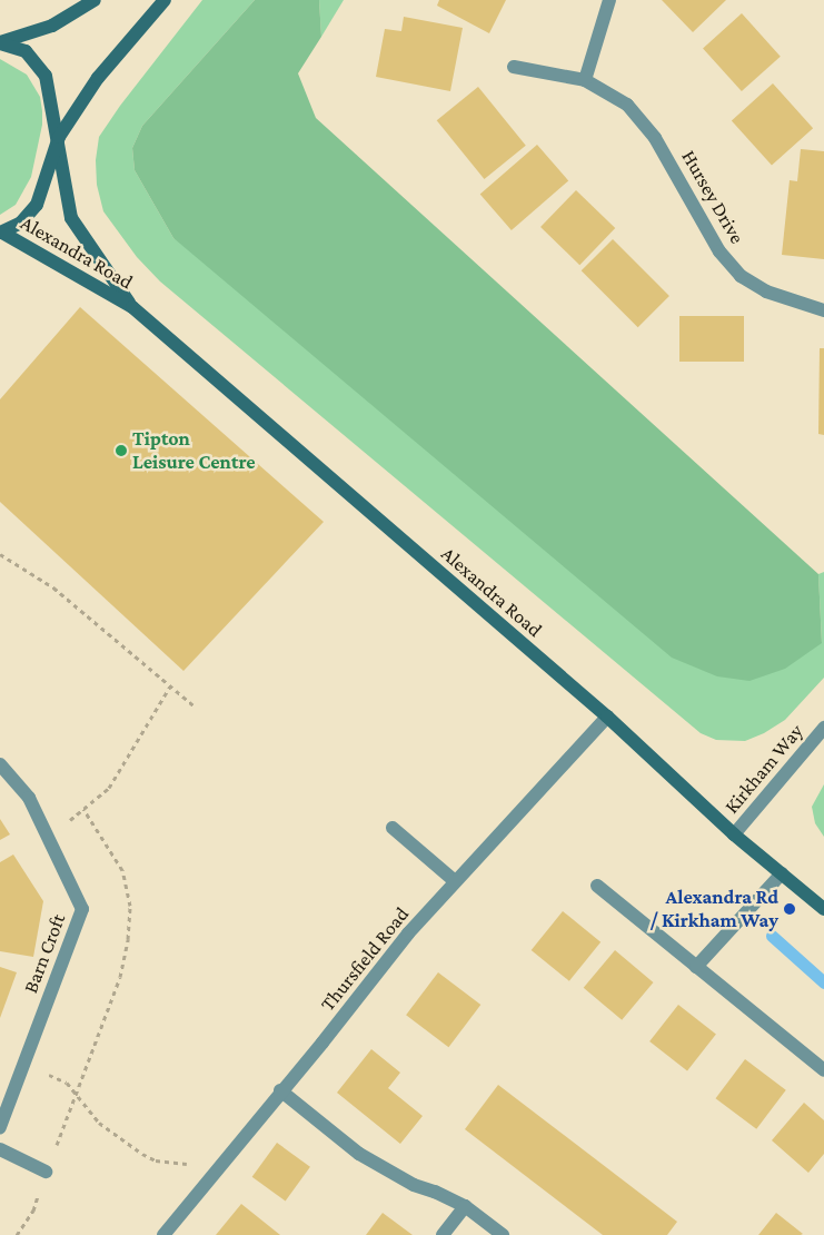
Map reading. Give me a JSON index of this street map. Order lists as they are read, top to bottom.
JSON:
{
  "streets": {
    "main road": ["Alexandra Road"],
    "street": [
      "Hursey Drive",
      "Kirkham Way",
      "Barn Croft",
      "Thursfield Road"
    ]
  },
  "crossings": [
    ["Alexandra Road", "Kirkham Way"],
    ["Alexandra Road", "Thursfield Road"]
  ],
  "places": ["Tipton Leisure Centre", "Alexandra Rd / Kirkham Way"]
}
